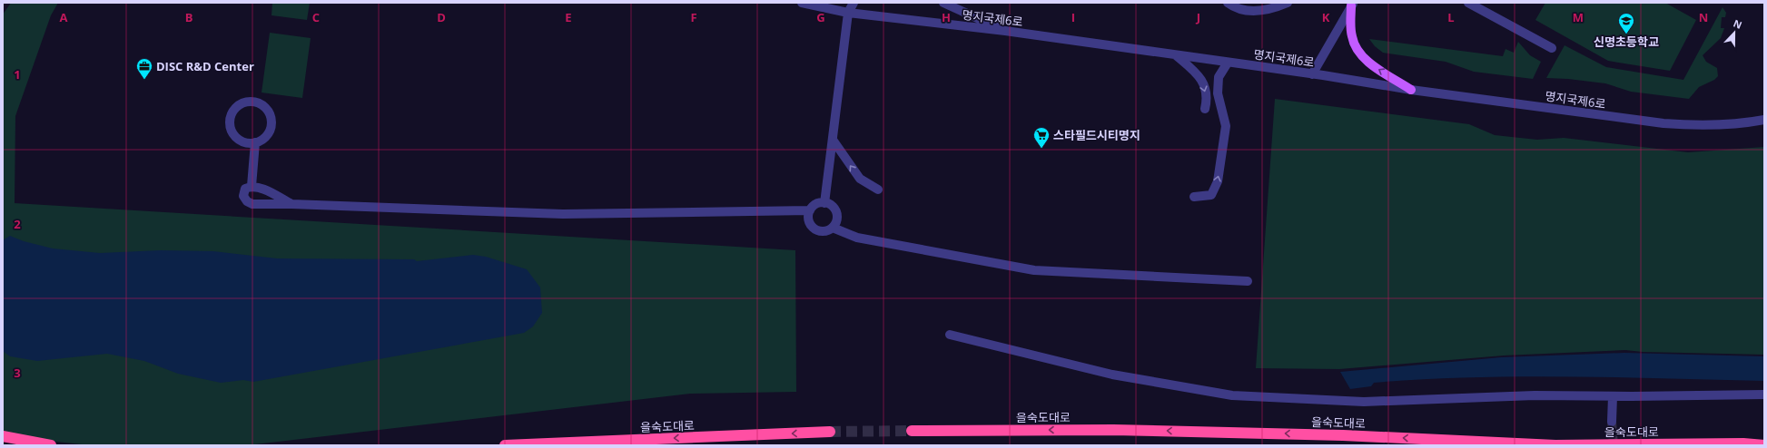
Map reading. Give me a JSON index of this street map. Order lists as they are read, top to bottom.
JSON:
{
  "streets": {
    "highway": ["을숙도대로"],
    "street": ["명지국제6로"]
  },
  "one_way": ["을숙도대로"],
  "places": {
    "school or university": ["신명초등학교"],
    "office": ["DISC R&D Center"],
    "supermarket": ["스타필드시티명지"]
  },
  "north": "top",
  "grid": {
    "columns": [
      "A",
      "B",
      "C",
      "D",
      "E",
      "F",
      "G",
      "H",
      "I",
      "J",
      "K",
      "L",
      "M",
      "N"
    ],
    "rows": ["1", "2", "3"]
  }
}
